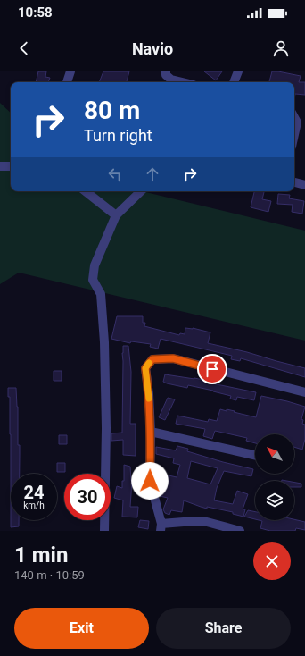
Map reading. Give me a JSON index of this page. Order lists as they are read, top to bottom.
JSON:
{
  "north": "top left",
  "page": {
    "status": "10:58",
    "header": "Navio",
    "turn": ["80 m", "Turn right"],
    "speed": "24 km/h",
    "limit": "30",
    "heading": ["1 min", "140 m · 10:59"],
    "buttons": ["Exit", "Share"]
  }
}
